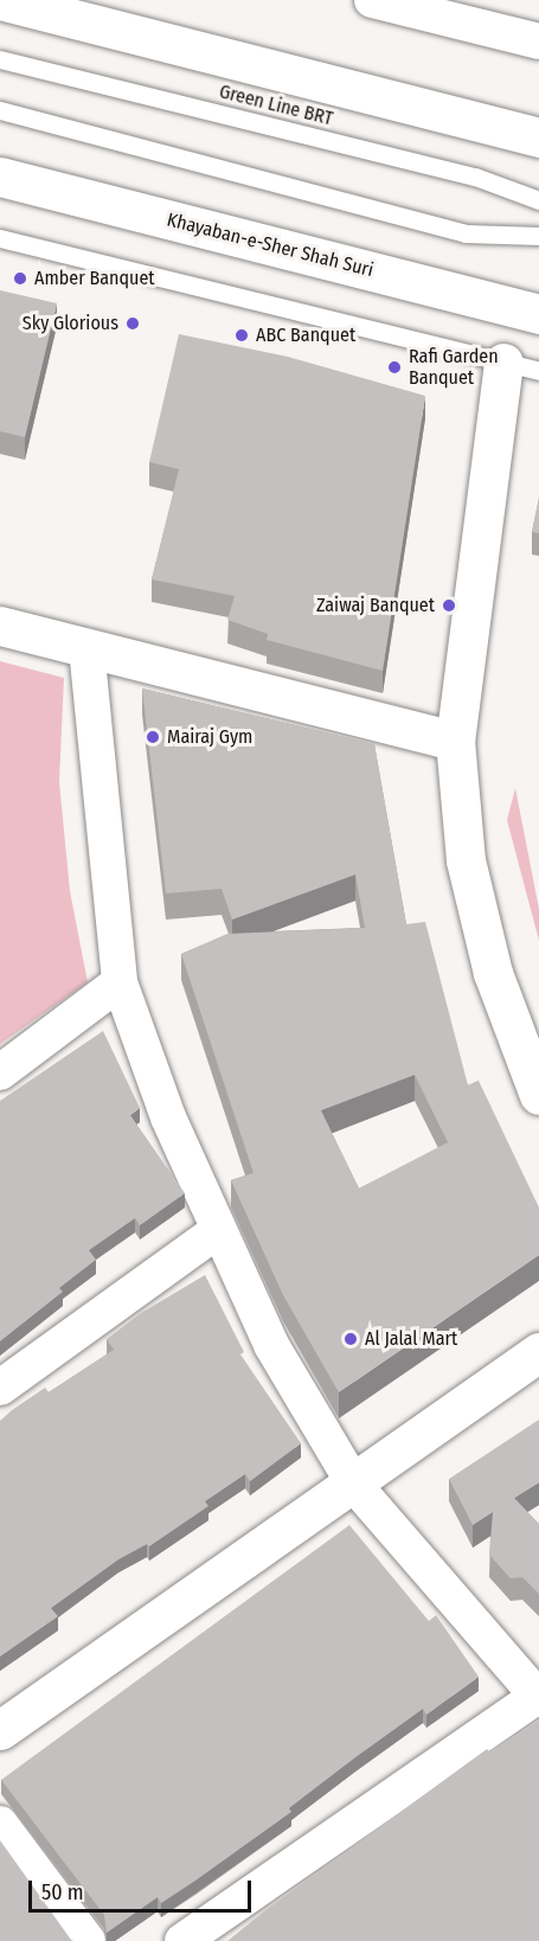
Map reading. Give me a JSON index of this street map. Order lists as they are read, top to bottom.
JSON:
{
  "streets": {
    "street": ["Khayaban-e-Sher Shah Suri"],
    "lane": ["Green Line BRT"]
  },
  "places": [
    "Amber Banquet",
    "Sky Glorious",
    "ABC Banquet",
    "Rafi Garden Banquet",
    "Zaiwaj Banquet",
    "Mairaj Gym",
    "Al Jalal Mart"
  ],
  "scale_bar": "50 m"
}
